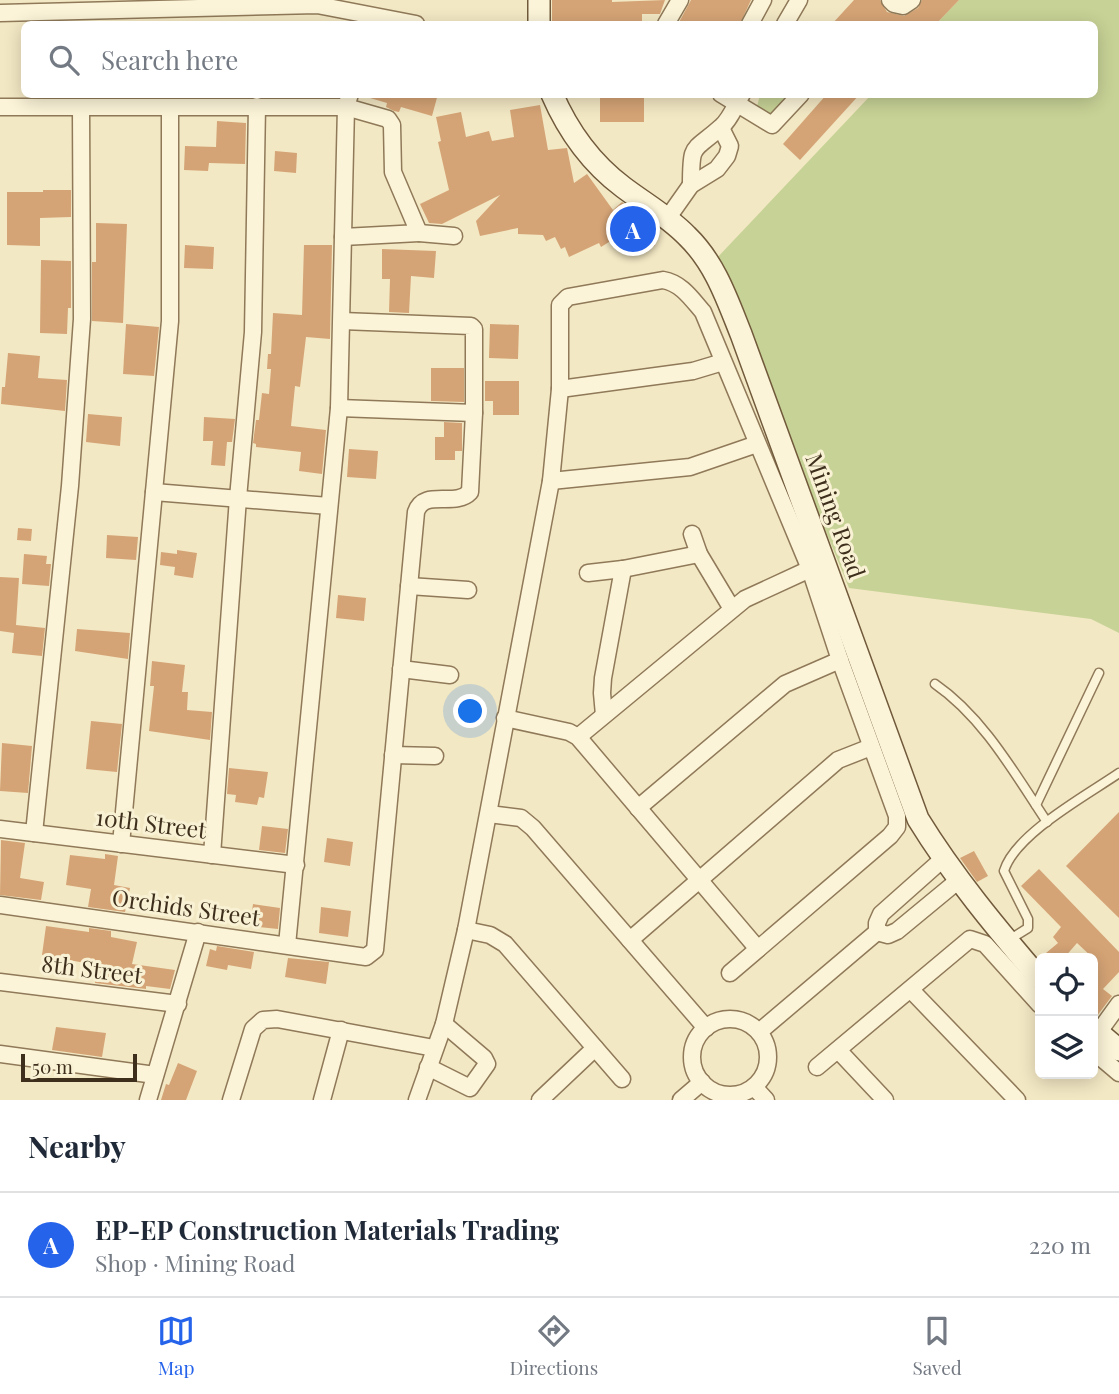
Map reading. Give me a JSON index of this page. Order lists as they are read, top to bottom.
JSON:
{
  "streets": {
    "street": [
      "Mining Road",
      "10th Street",
      "Orchids Street",
      "8th Street"
    ]
  },
  "scale_bar": "50 m",
  "page": {
    "search": "Search here",
    "pins": "A",
    "scale": "50 m",
    "heading": "Nearby",
    "list": [
      {
        "mark": "A",
        "name": "EP-EP Construction Materials Trading",
        "note": "Shop · Mining Road",
        "value": "220 m"
      }
    ],
    "nav": ["Map", "Directions", "Saved"]
  }
}
